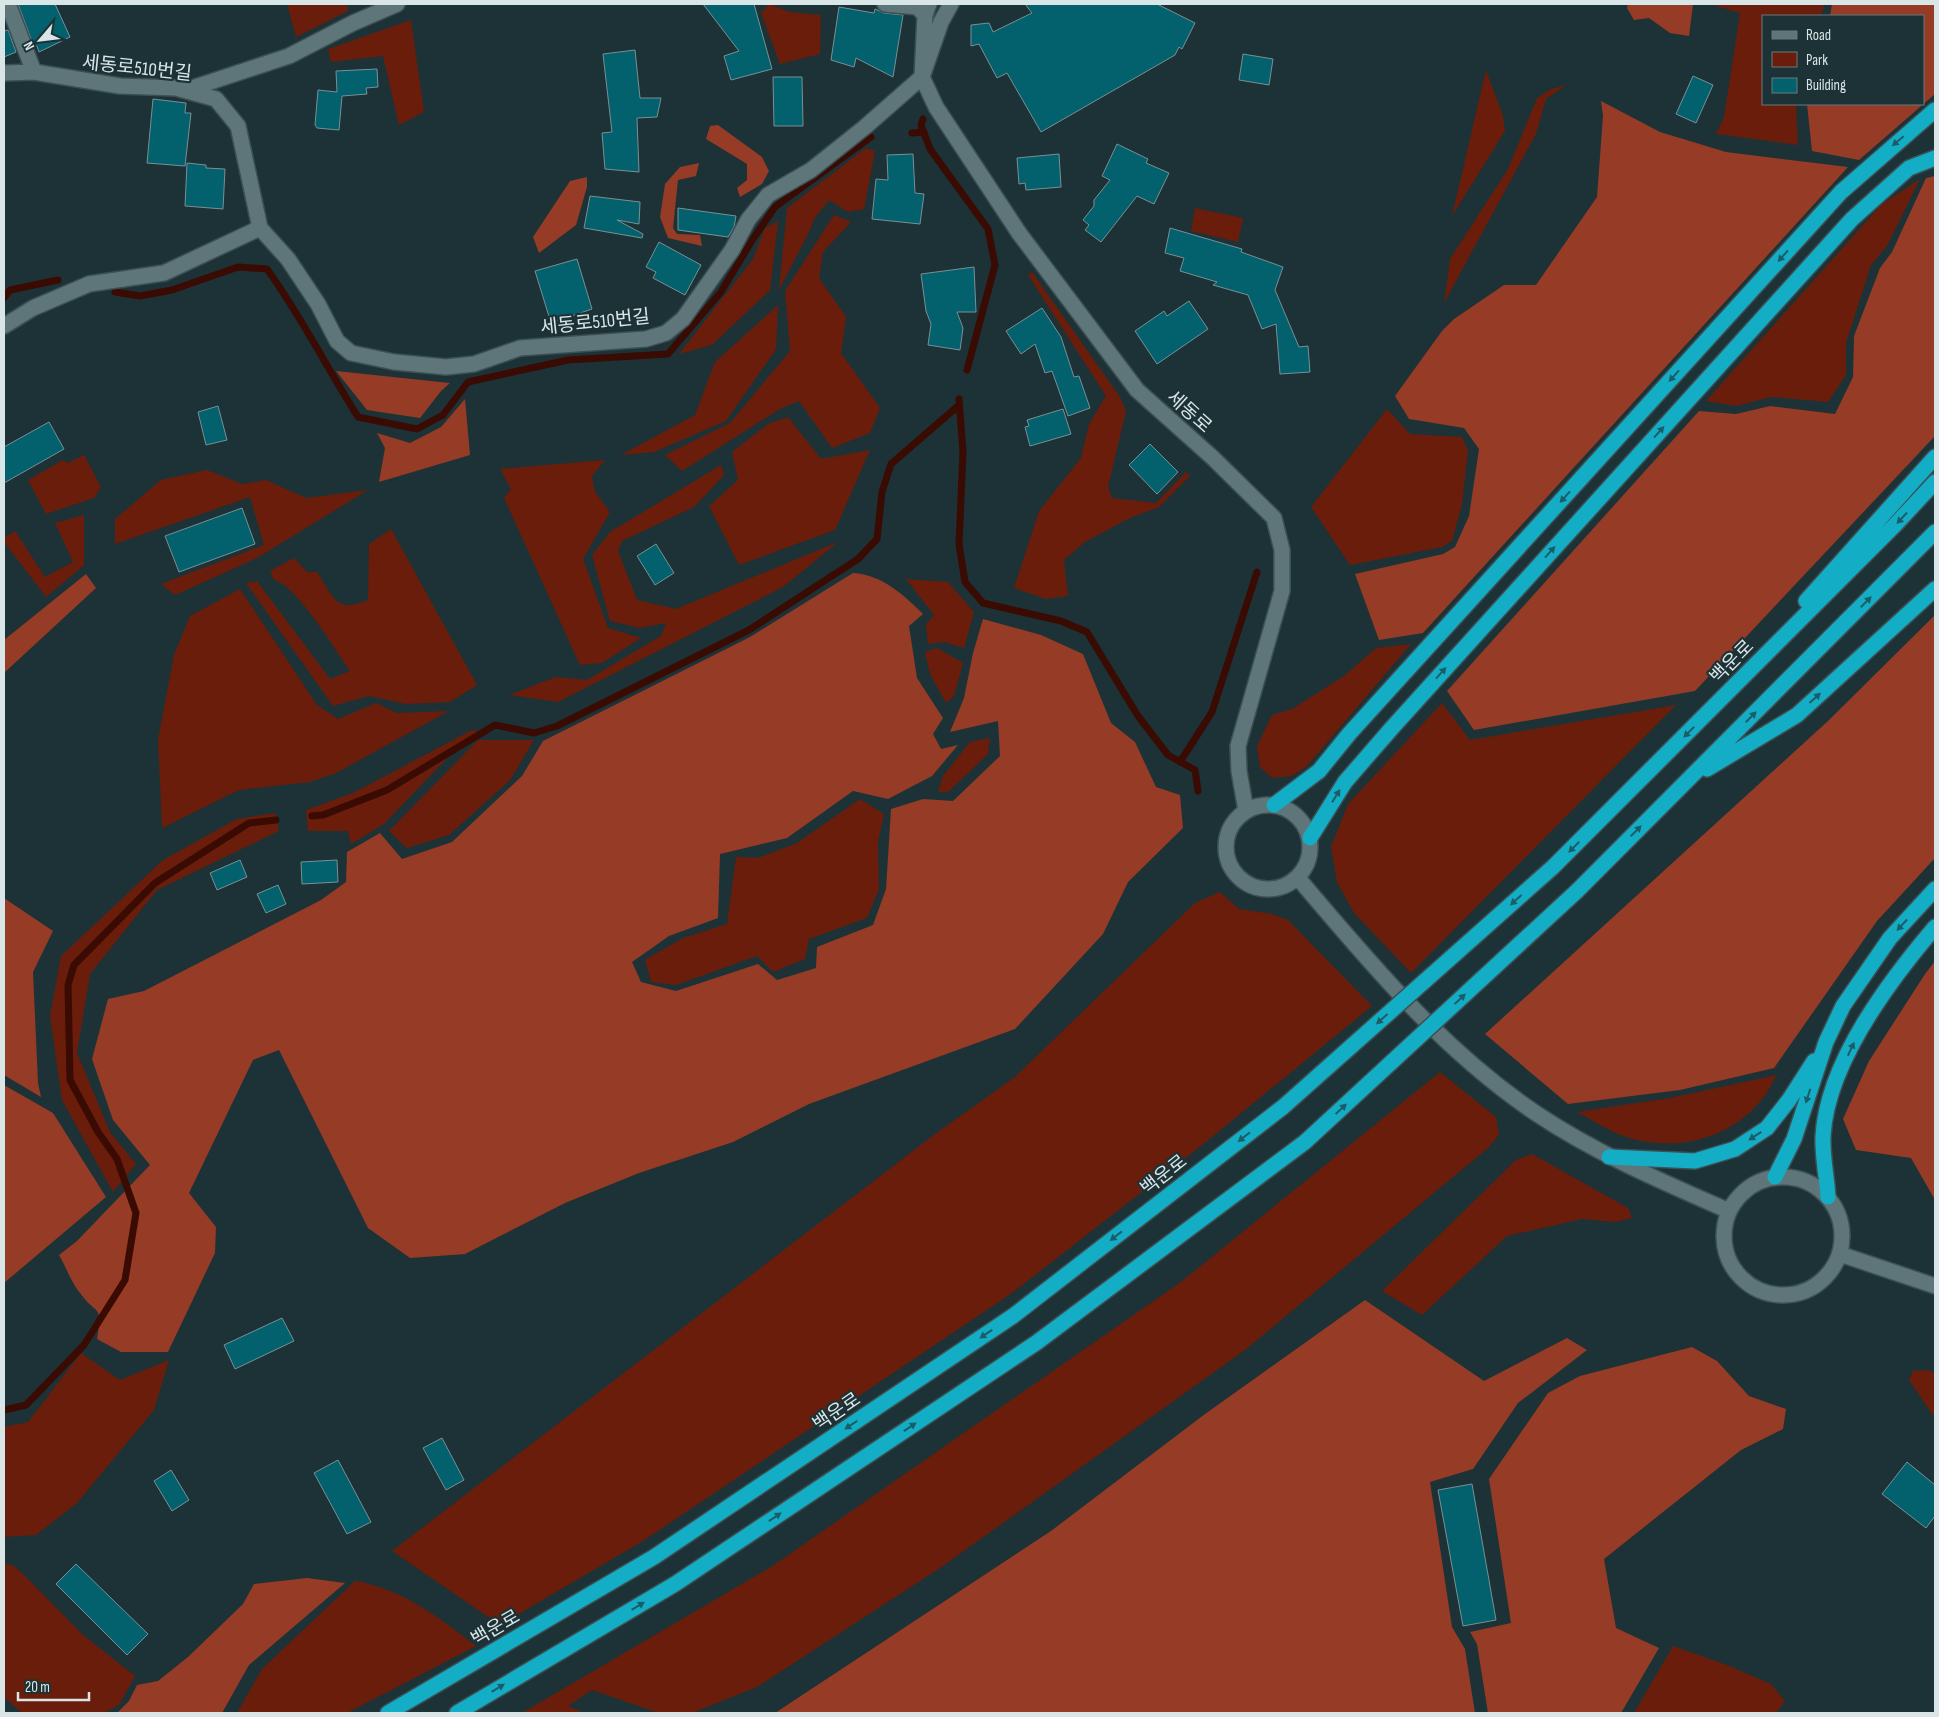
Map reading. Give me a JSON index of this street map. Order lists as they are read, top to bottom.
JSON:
{
  "streets": {
    "highway": ["백운로"],
    "street": ["세동로510번길", "세동로"]
  },
  "crossings": [
    ["세동로510번길", "세동로"]
  ],
  "legend": ["Road", "Park", "Building"],
  "scale_bar": "20 m",
  "north": "bottom left"
}
